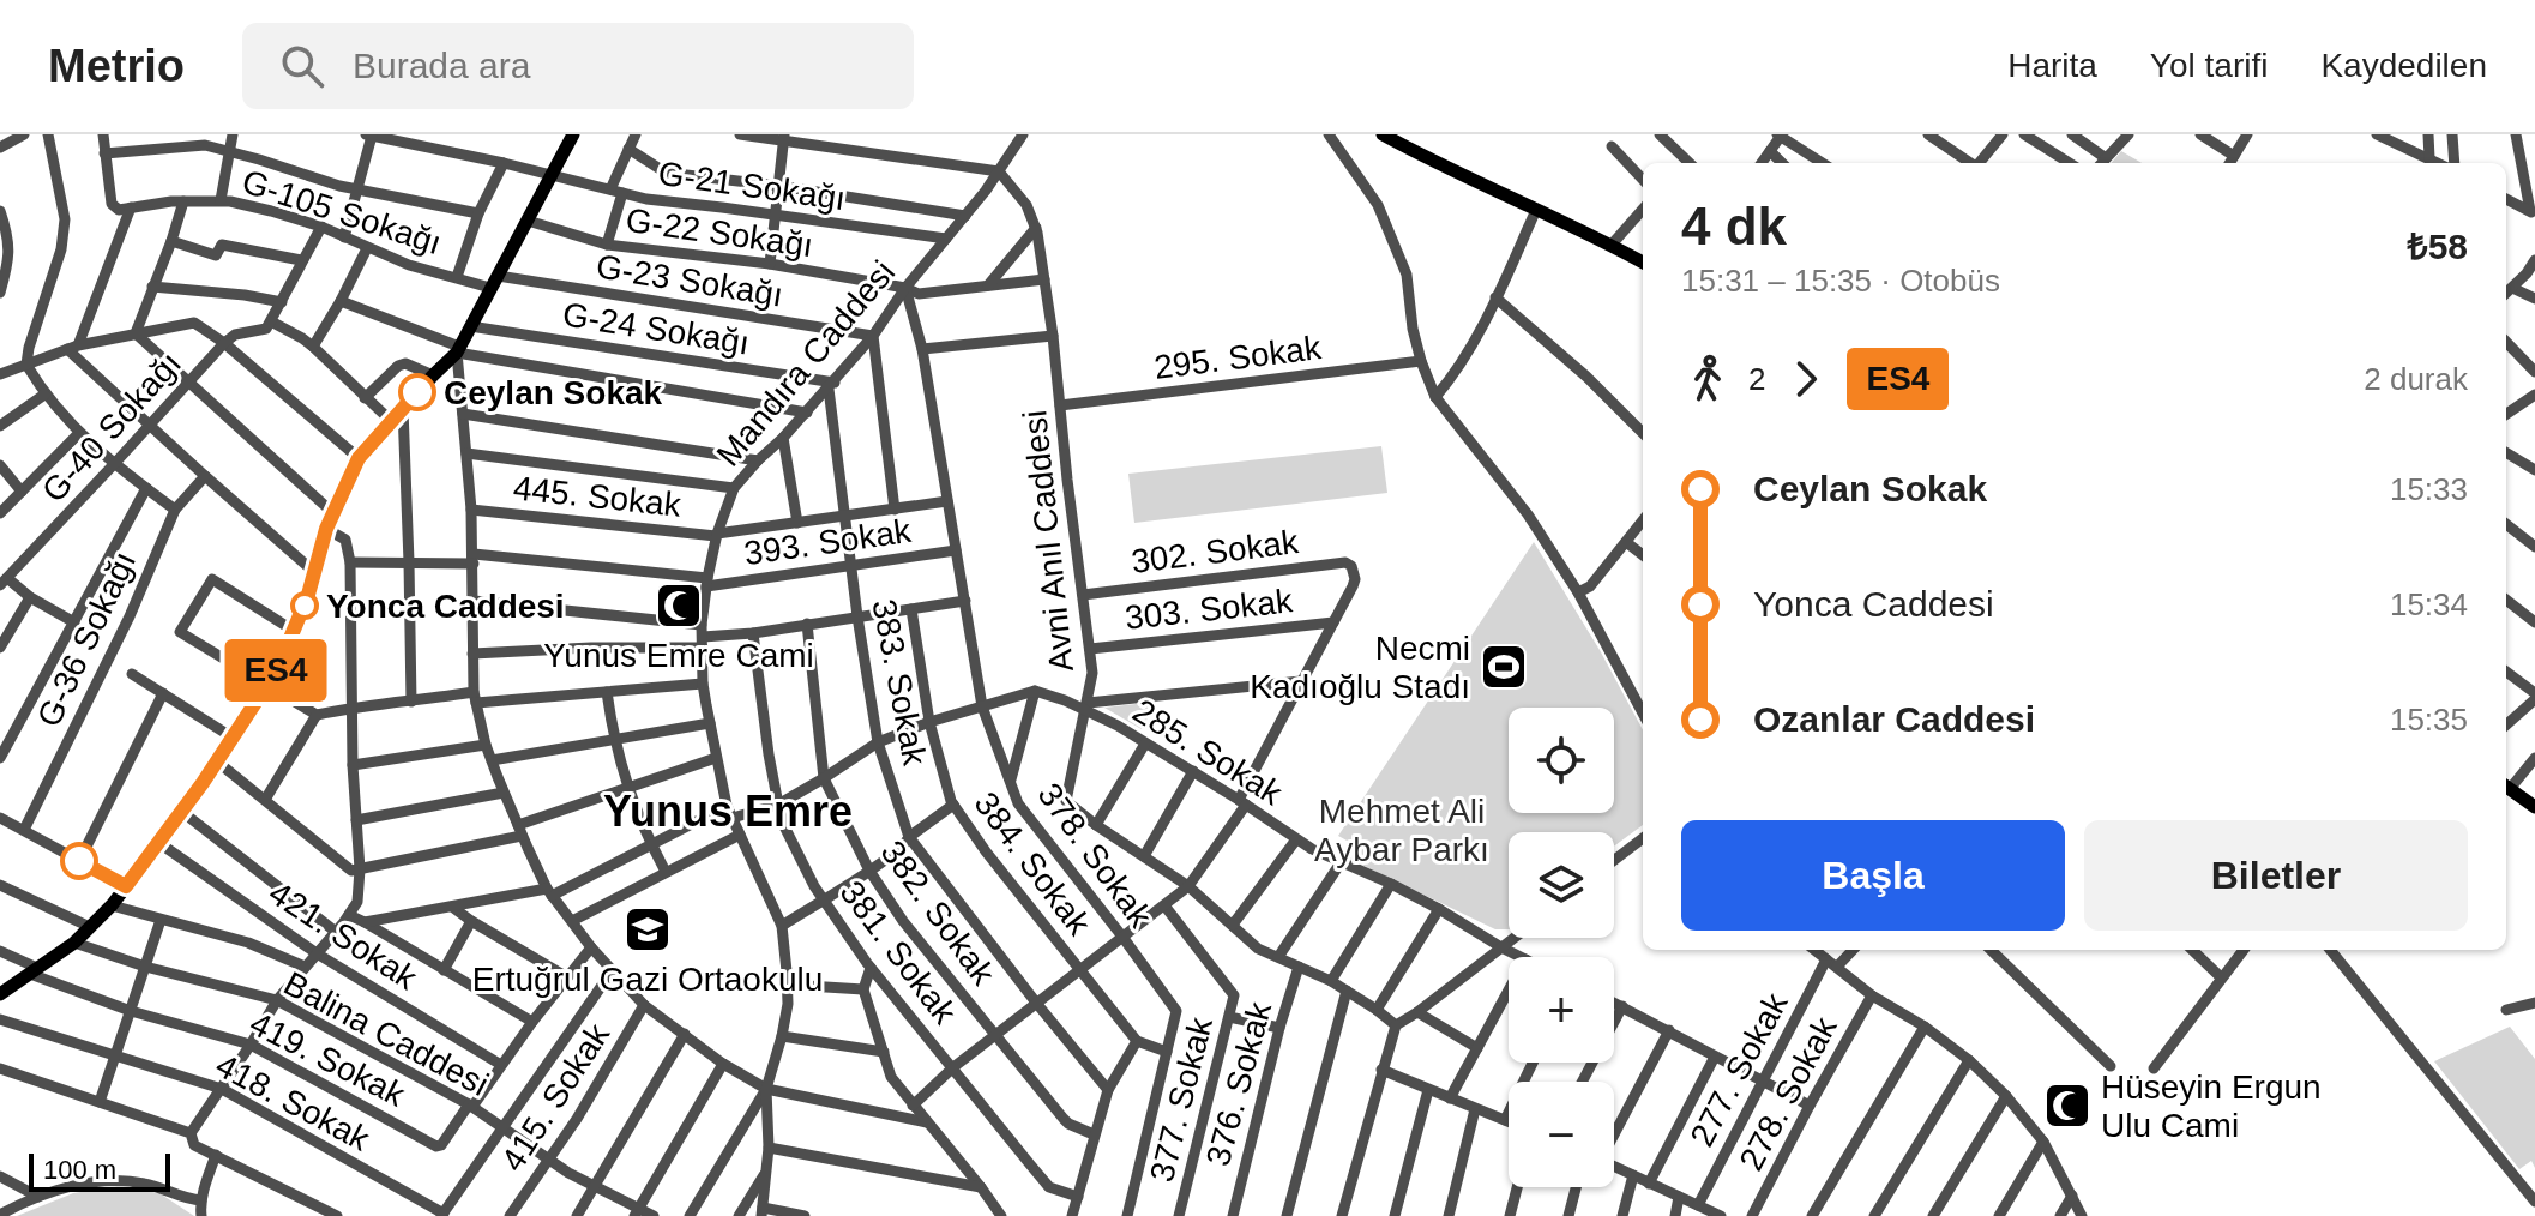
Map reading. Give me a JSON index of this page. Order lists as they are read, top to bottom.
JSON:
{
  "streets": {
    "street": [
      "G-21 Sokağı",
      "G-105 Sokağı",
      "G-22 Sokağı",
      "G-23 Sokağı",
      "G-24 Sokağı",
      "295. Sokak",
      "Mandıra Caddesi",
      "G-40 Sokağı",
      "445. Sokak",
      "Avni Anıl Caddesi",
      "393. Sokak",
      "302. Sokak",
      "303. Sokak",
      "G-36 Sokağı",
      "383. Sokak",
      "285. Sokak",
      "378. Sokak",
      "384. Sokak",
      "382. Sokak",
      "421. Sokak",
      "381. Sokak",
      "Balina Caddesi",
      "419. Sokak",
      "277. Sokak",
      "376. Sokak",
      "278. Sokak",
      "415. Sokak",
      "377. Sokak",
      "418. Sokak"
    ]
  },
  "crossings": [
    ["G-21 Sokağı", "Mandıra Caddesi"],
    ["G-105 Sokağı", "G-23 Sokağı"],
    ["G-22 Sokağı", "Mandıra Caddesi"],
    ["G-22 Sokağı", "Avni Anıl Caddesi"],
    ["G-22 Sokağı", "378. Sokak"],
    ["G-23 Sokağı", "Mandıra Caddesi"],
    ["G-24 Sokağı", "Mandıra Caddesi"],
    ["G-24 Sokağı", "383. Sokak"],
    ["295. Sokak", "Avni Anıl Caddesi"],
    ["Mandıra Caddesi", "445. Sokak"],
    ["Mandıra Caddesi", "Avni Anıl Caddesi"],
    ["Mandıra Caddesi", "393. Sokak"],
    ["Mandıra Caddesi", "383. Sokak"],
    ["Mandıra Caddesi", "378. Sokak"],
    ["445. Sokak", "383. Sokak"],
    ["445. Sokak", "378. Sokak"],
    ["Avni Anıl Caddesi", "302. Sokak"],
    ["Avni Anıl Caddesi", "303. Sokak"],
    ["Avni Anıl Caddesi", "285. Sokak"],
    ["Avni Anıl Caddesi", "376. Sokak"],
    ["393. Sokak", "383. Sokak"],
    ["393. Sokak", "378. Sokak"],
    ["302. Sokak", "303. Sokak"],
    ["Balina Caddesi", "419. Sokak"],
    ["Balina Caddesi", "415. Sokak"]
  ],
  "districts": ["Yunus Emre"],
  "parks": ["Mehmet Ali Aybar Parkı"],
  "places": {
    "other": ["Ceylan Sokak", "Yonca Caddesi"],
    "mosque": ["Yunus Emre Cami", "Hüseyin Ergun Ulu Cami"],
    "sports": ["Necmi Kadıoğlu Stadı"],
    "school or university": ["Ertuğrul Gazi Ortaokulu"]
  },
  "lines": ["bus line ES4"],
  "scale_bar": "100 m",
  "page": {
    "header": "Metrio",
    "search": "Burada ara",
    "nav": ["Harita", "Yol tarifi", "Kaydedilen"],
    "on_map": "ES4",
    "heading": ["4 dk", "15:31 – 15:35 · Otobüs", "₺58"],
    "legs": ["2", "ES4", "2 durak"],
    "list": [
      {
        "name": "Ceylan Sokak",
        "value": "15:33"
      },
      {
        "name": "Yonca Caddesi",
        "value": "15:34"
      },
      {
        "name": "Ozanlar Caddesi",
        "value": "15:35"
      }
    ],
    "map_buttons": ["+", "−"],
    "buttons": ["Başla", "Biletler"],
    "scale": "100 m"
  }
}
